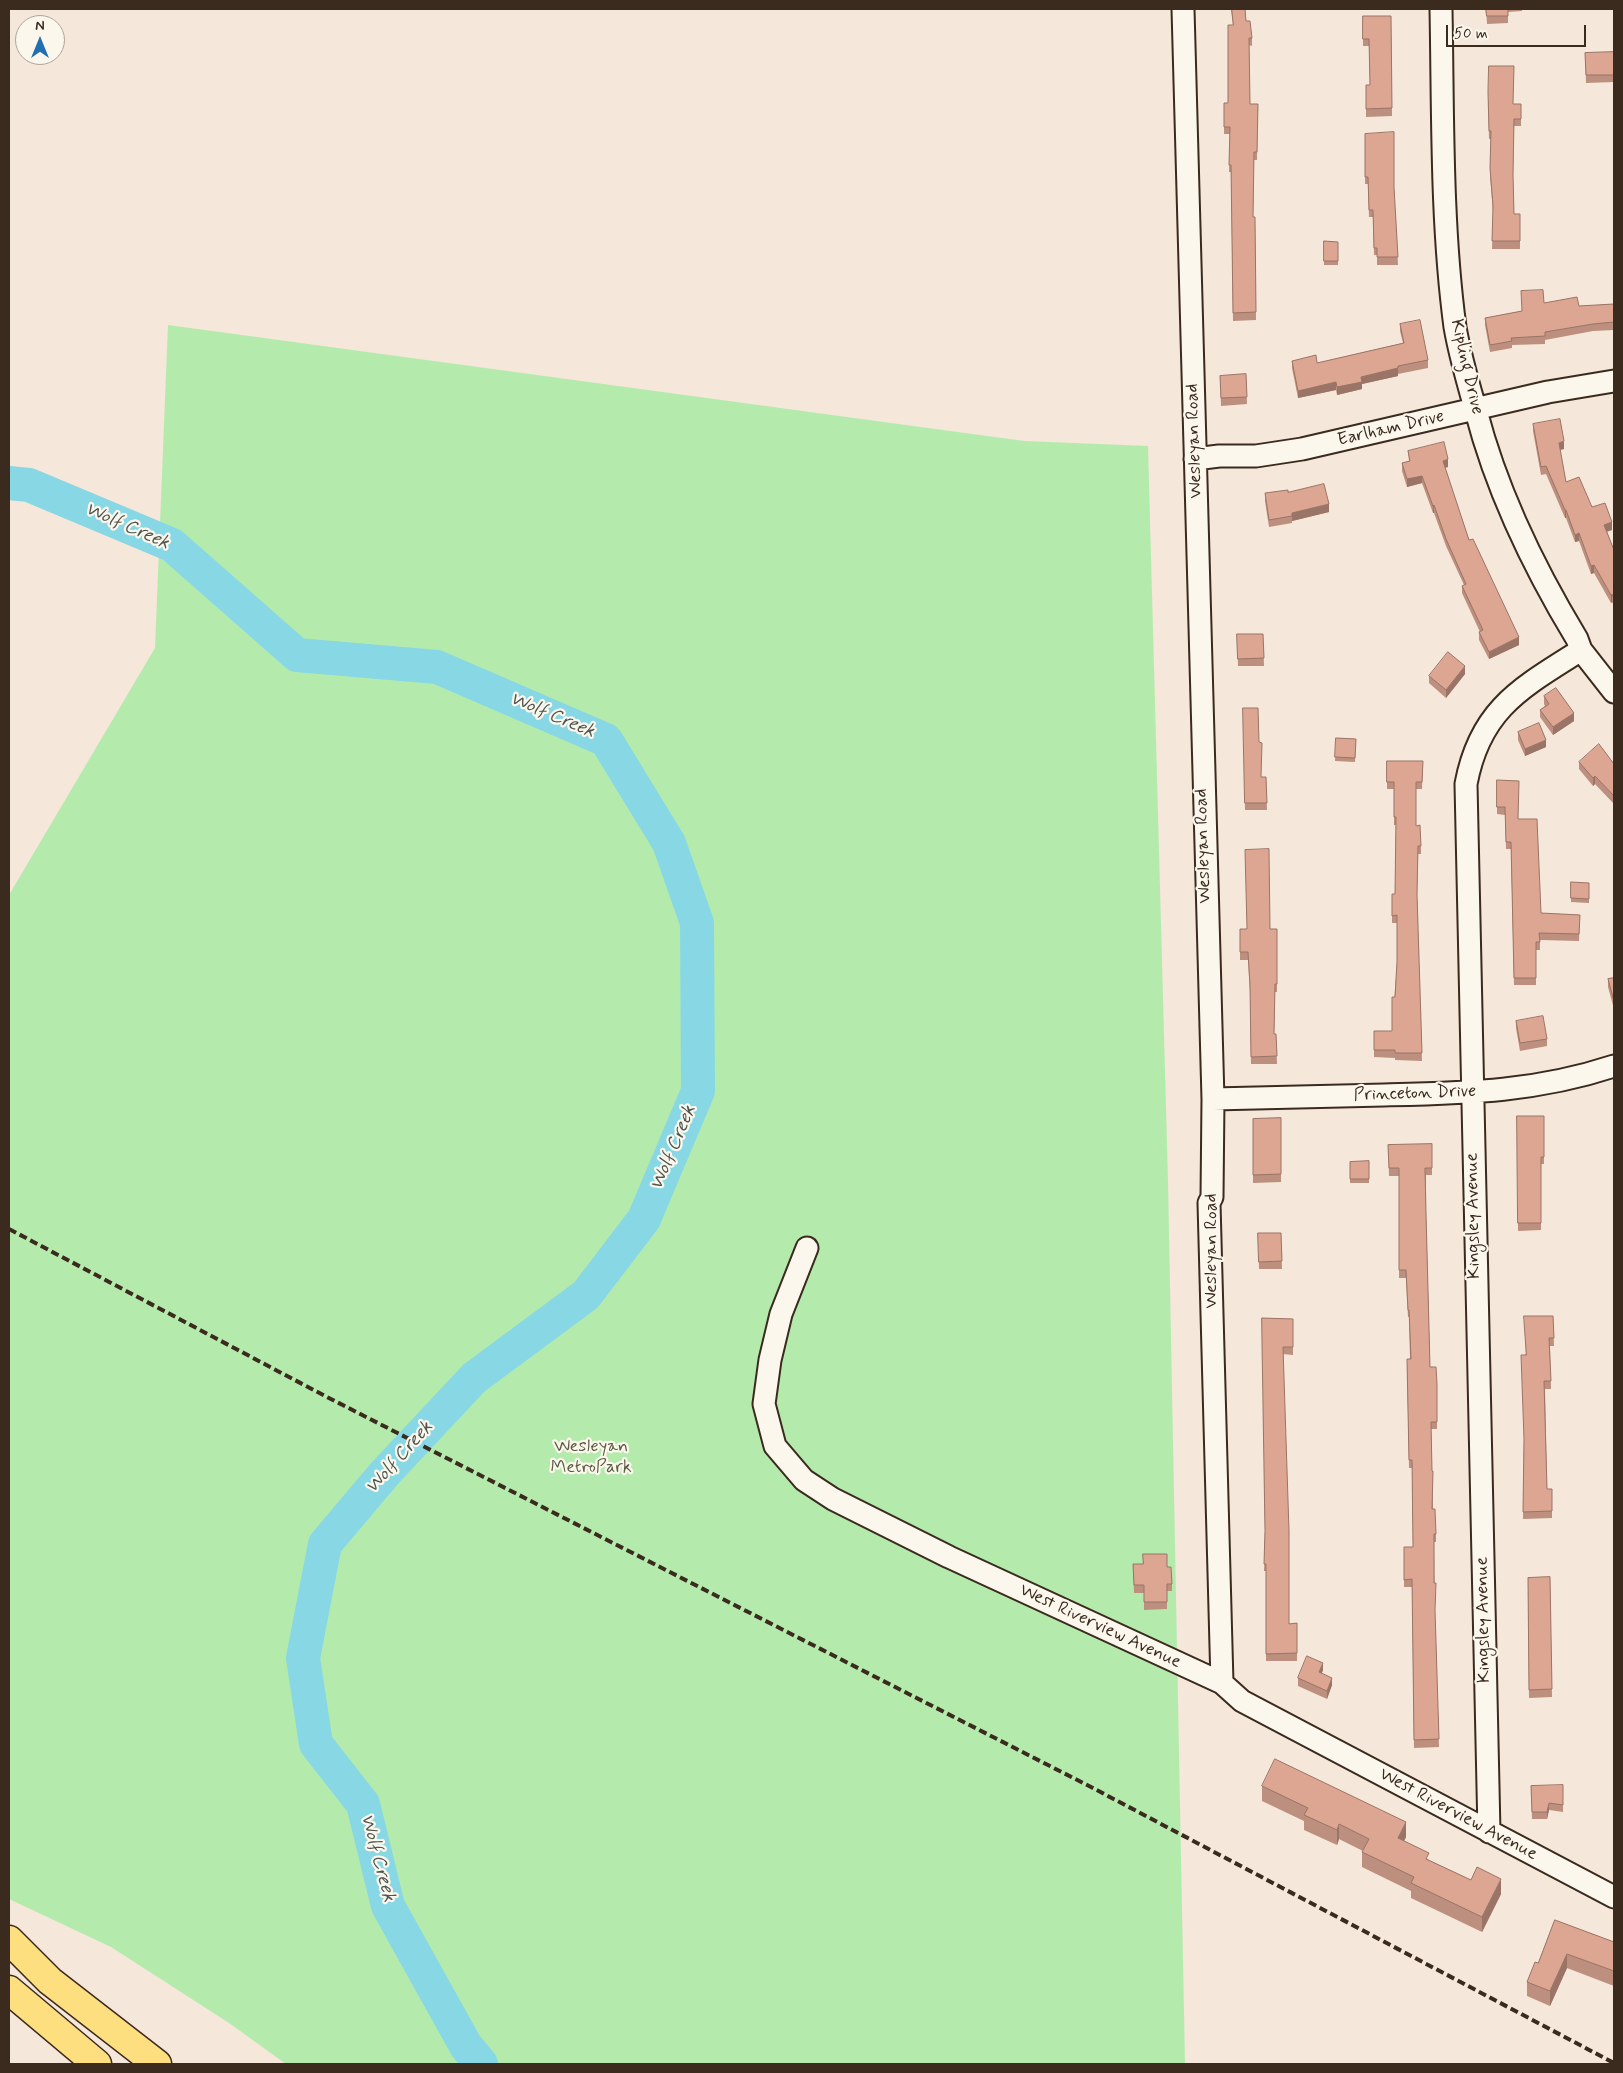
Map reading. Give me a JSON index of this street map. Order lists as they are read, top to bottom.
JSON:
{
  "streets": {
    "street": [
      "Kipling Drive",
      "Earlham Drive",
      "Wesleyan Road",
      "Princeton Drive",
      "Kingsley Avenue",
      "West Riverview Avenue"
    ]
  },
  "crossings": [
    ["Kipling Drive", "Earlham Drive"],
    ["Kipling Drive", "Kingsley Avenue"],
    ["Earlham Drive", "Wesleyan Road"],
    ["Wesleyan Road", "Princeton Drive"],
    ["Wesleyan Road", "West Riverview Avenue"],
    ["Princeton Drive", "Kingsley Avenue"],
    ["Kingsley Avenue", "West Riverview Avenue"]
  ],
  "water": ["Wolf Creek"],
  "parks": ["Wesleyan MetroPark"],
  "scale_bar": "50 m",
  "north": "top"
}
